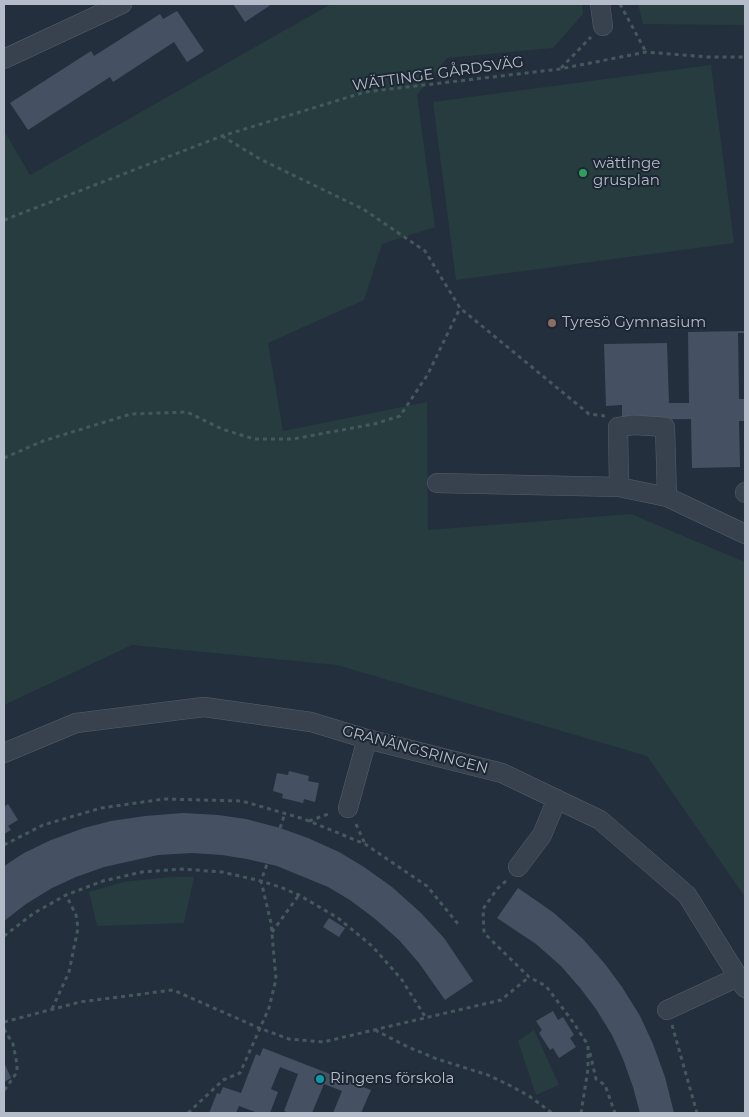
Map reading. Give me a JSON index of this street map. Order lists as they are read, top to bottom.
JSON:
{
  "streets": {
    "street": ["GRANÄNGSRINGEN"],
    "path": ["WÄTTINGE GÅRDSVÄG"]
  },
  "places": ["wättinge grusplan", "Tyresö Gymnasium", "Ringens förskola"]
}
